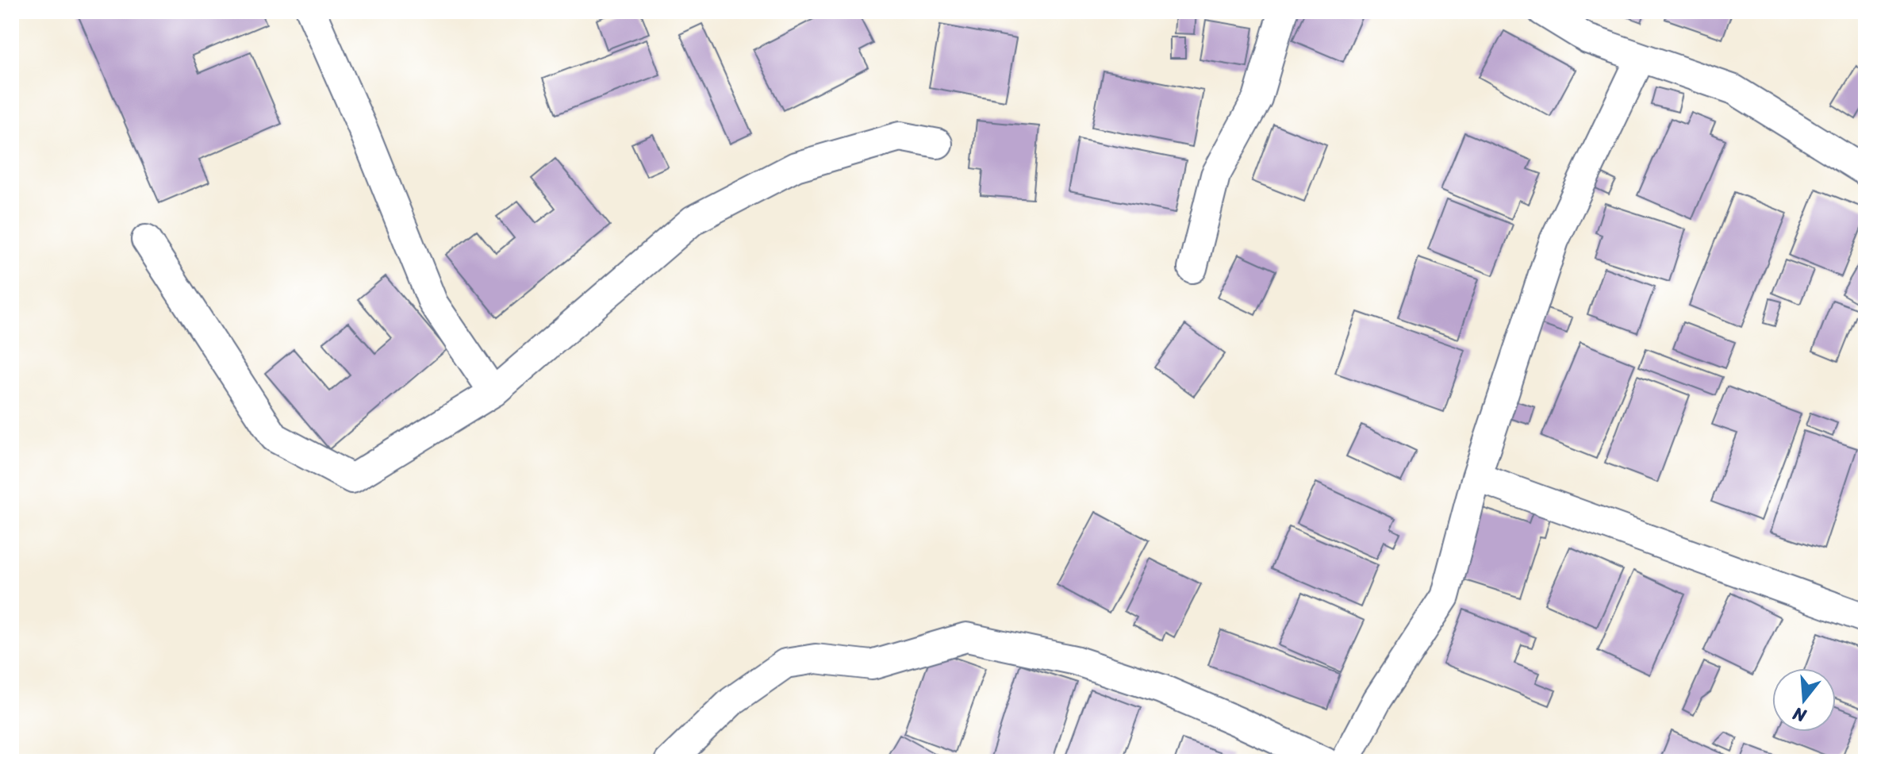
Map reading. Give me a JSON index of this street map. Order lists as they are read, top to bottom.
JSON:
{
  "north": "bottom"
}
